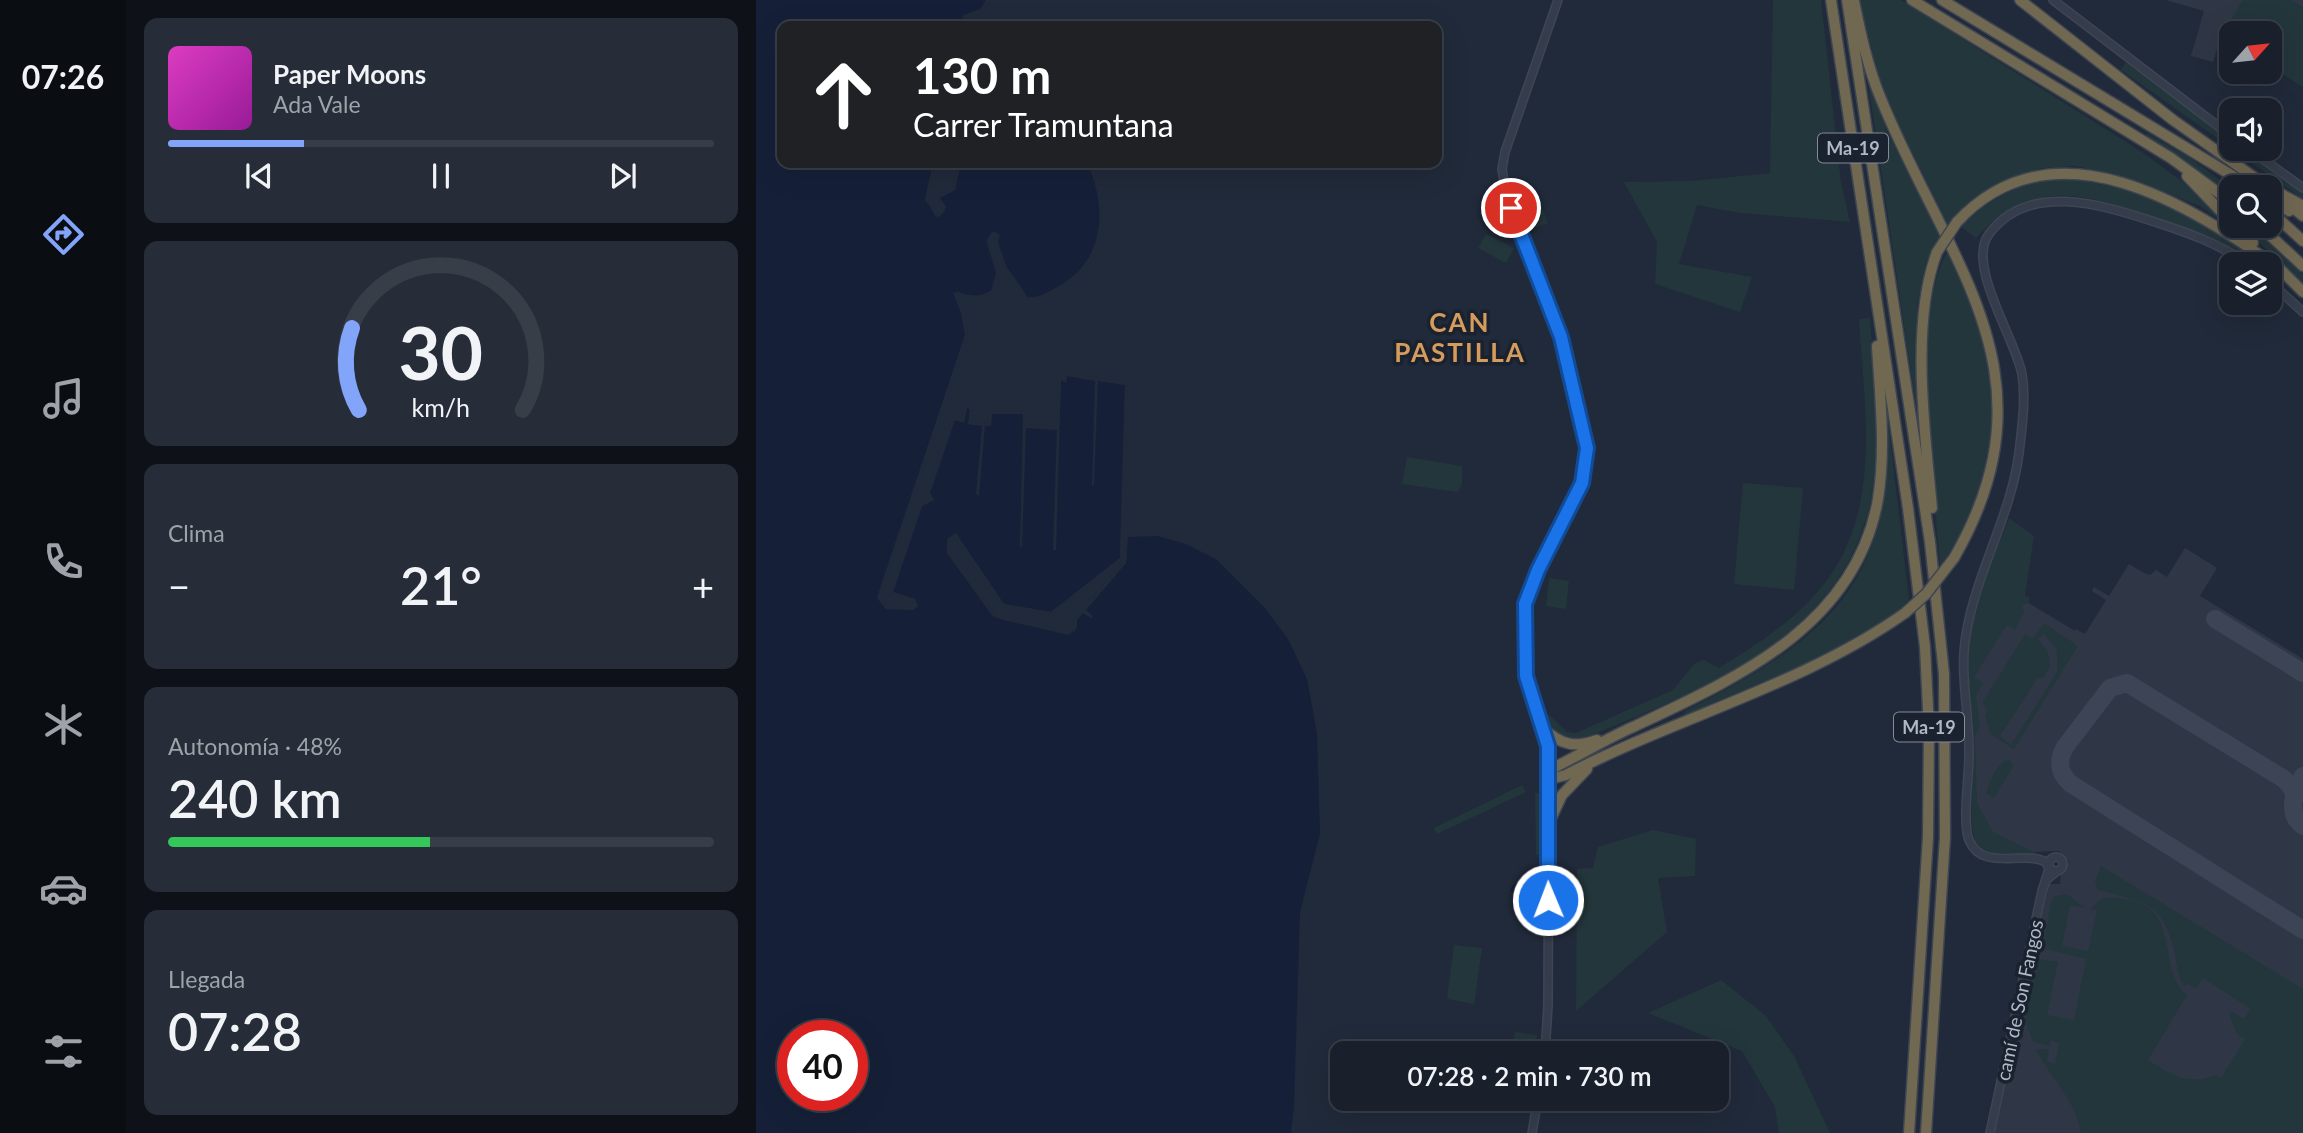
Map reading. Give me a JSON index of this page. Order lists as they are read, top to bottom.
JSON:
{
  "streets": {
    "highway": ["Ma-19"],
    "street": ["camí de Son Fangos"]
  },
  "districts": ["CAN PASTILLA"],
  "north": "top right",
  "page": {
    "tabs": "07:26",
    "turn": ["130 m", "Carrer Tramuntana"],
    "song": ["Paper Moons", "Ada Vale"],
    "tile": [
      "Clima",
      ["Autonomía · 48%", "240 km"],
      ["Llegada", "07:28"]
    ],
    "heat": ["−", "21°", "+"],
    "limit": "40",
    "trip": "07:28 · 2 min · 730 m",
    "gauge": ["30", "km/h"]
  }
}
